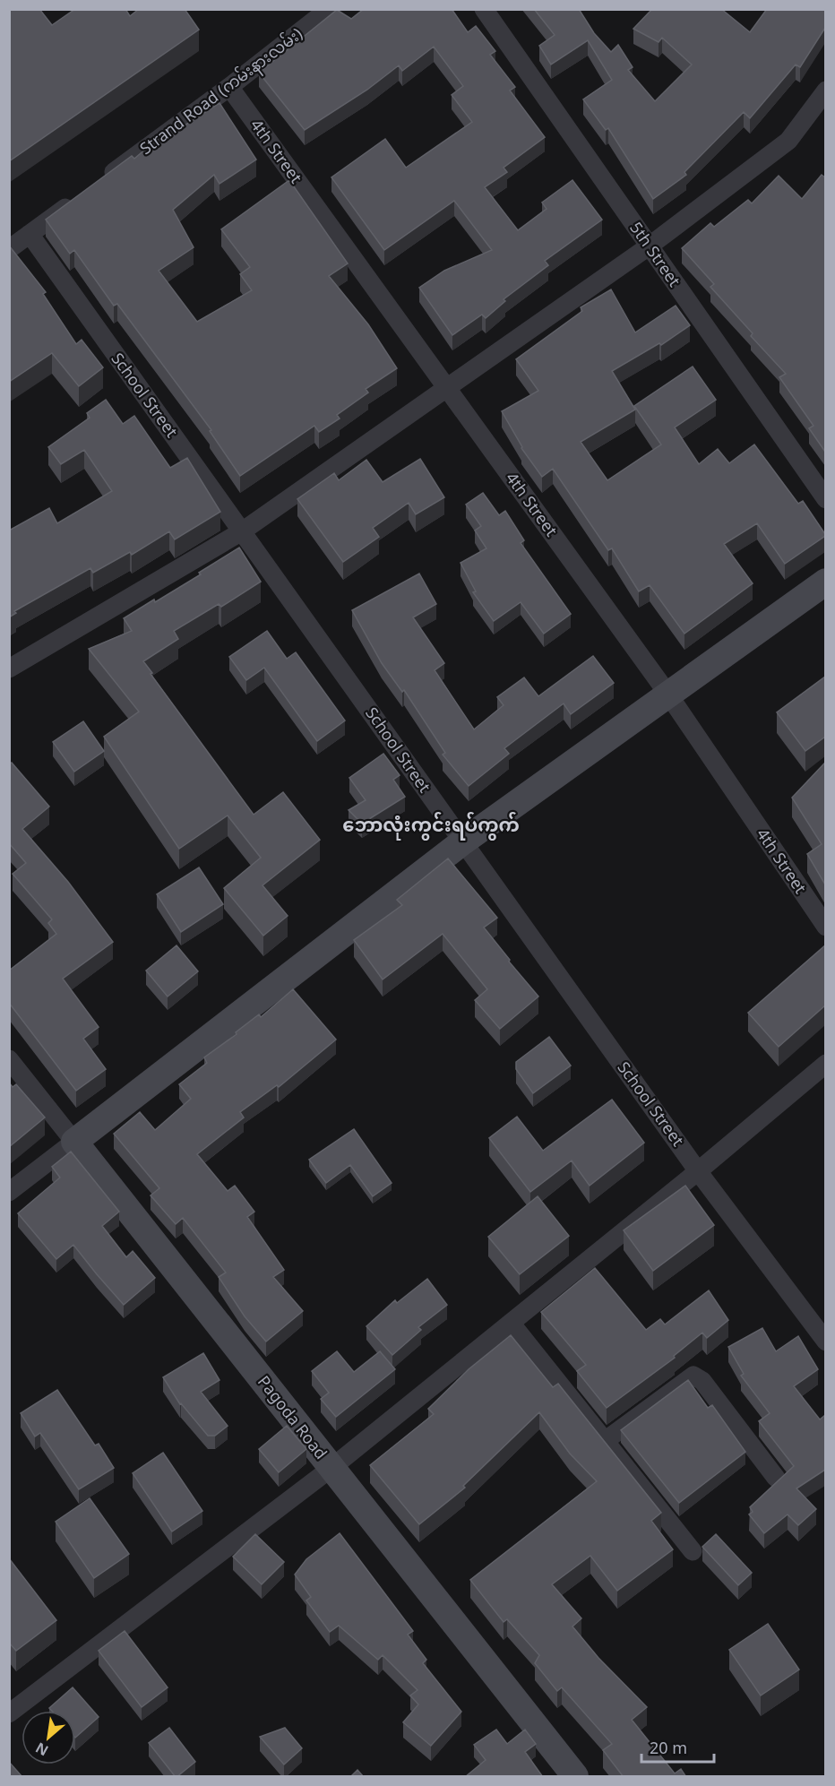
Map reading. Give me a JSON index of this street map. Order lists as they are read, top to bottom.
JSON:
{
  "streets": {
    "main road": ["Pagoda Road"],
    "street": [
      "Strand Road (ကမ်းနားလမ်း)",
      "4th Street",
      "5th Street",
      "School Street"
    ]
  },
  "crossings": [
    ["Strand Road (ကမ်းနားလမ်း)", "4th Street"]
  ],
  "districts": ["ဘောလုံးကွင်းရပ်ကွက်"],
  "scale_bar": "20 m",
  "north": "bottom left"
}
